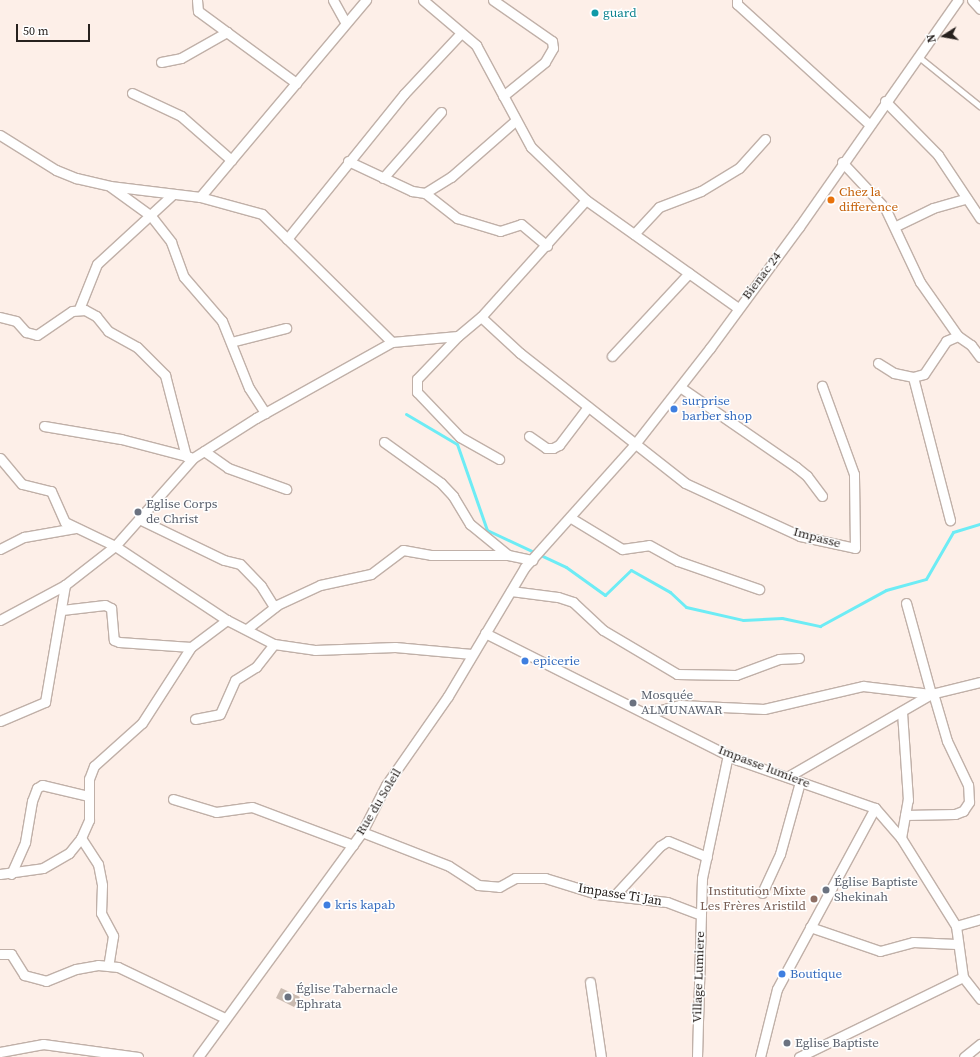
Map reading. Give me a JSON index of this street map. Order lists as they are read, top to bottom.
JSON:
{
  "streets": {
    "street": [
      "Bienac 24",
      "Impasse",
      "Impasse lumiere",
      "Rue du Soleil",
      "Impasse Ti Jan",
      "Village Lumiere"
    ]
  },
  "crossings": [
    ["Bienac 24", "Impasse"],
    ["Bienac 24", "Rue du Soleil"],
    ["Impasse lumiere", "Rue du Soleil"],
    ["Impasse lumiere", "Village Lumiere"],
    ["Rue du Soleil", "Impasse Ti Jan"],
    ["Impasse Ti Jan", "Village Lumiere"]
  ],
  "places": [
    "guard",
    "Chez la difference",
    "surprise barber shop",
    "Eglise Corps de Christ",
    "epicerie",
    "Mosquée ALMUNAWAR",
    "Église Baptiste Shekinah",
    "Institution Mixte Les Frères Aristild",
    "kris kapab",
    "Boutique",
    "Église Tabernacle Ephrata",
    "Eglise Baptiste"
  ],
  "scale_bar": "50 m",
  "north": "left"
}
